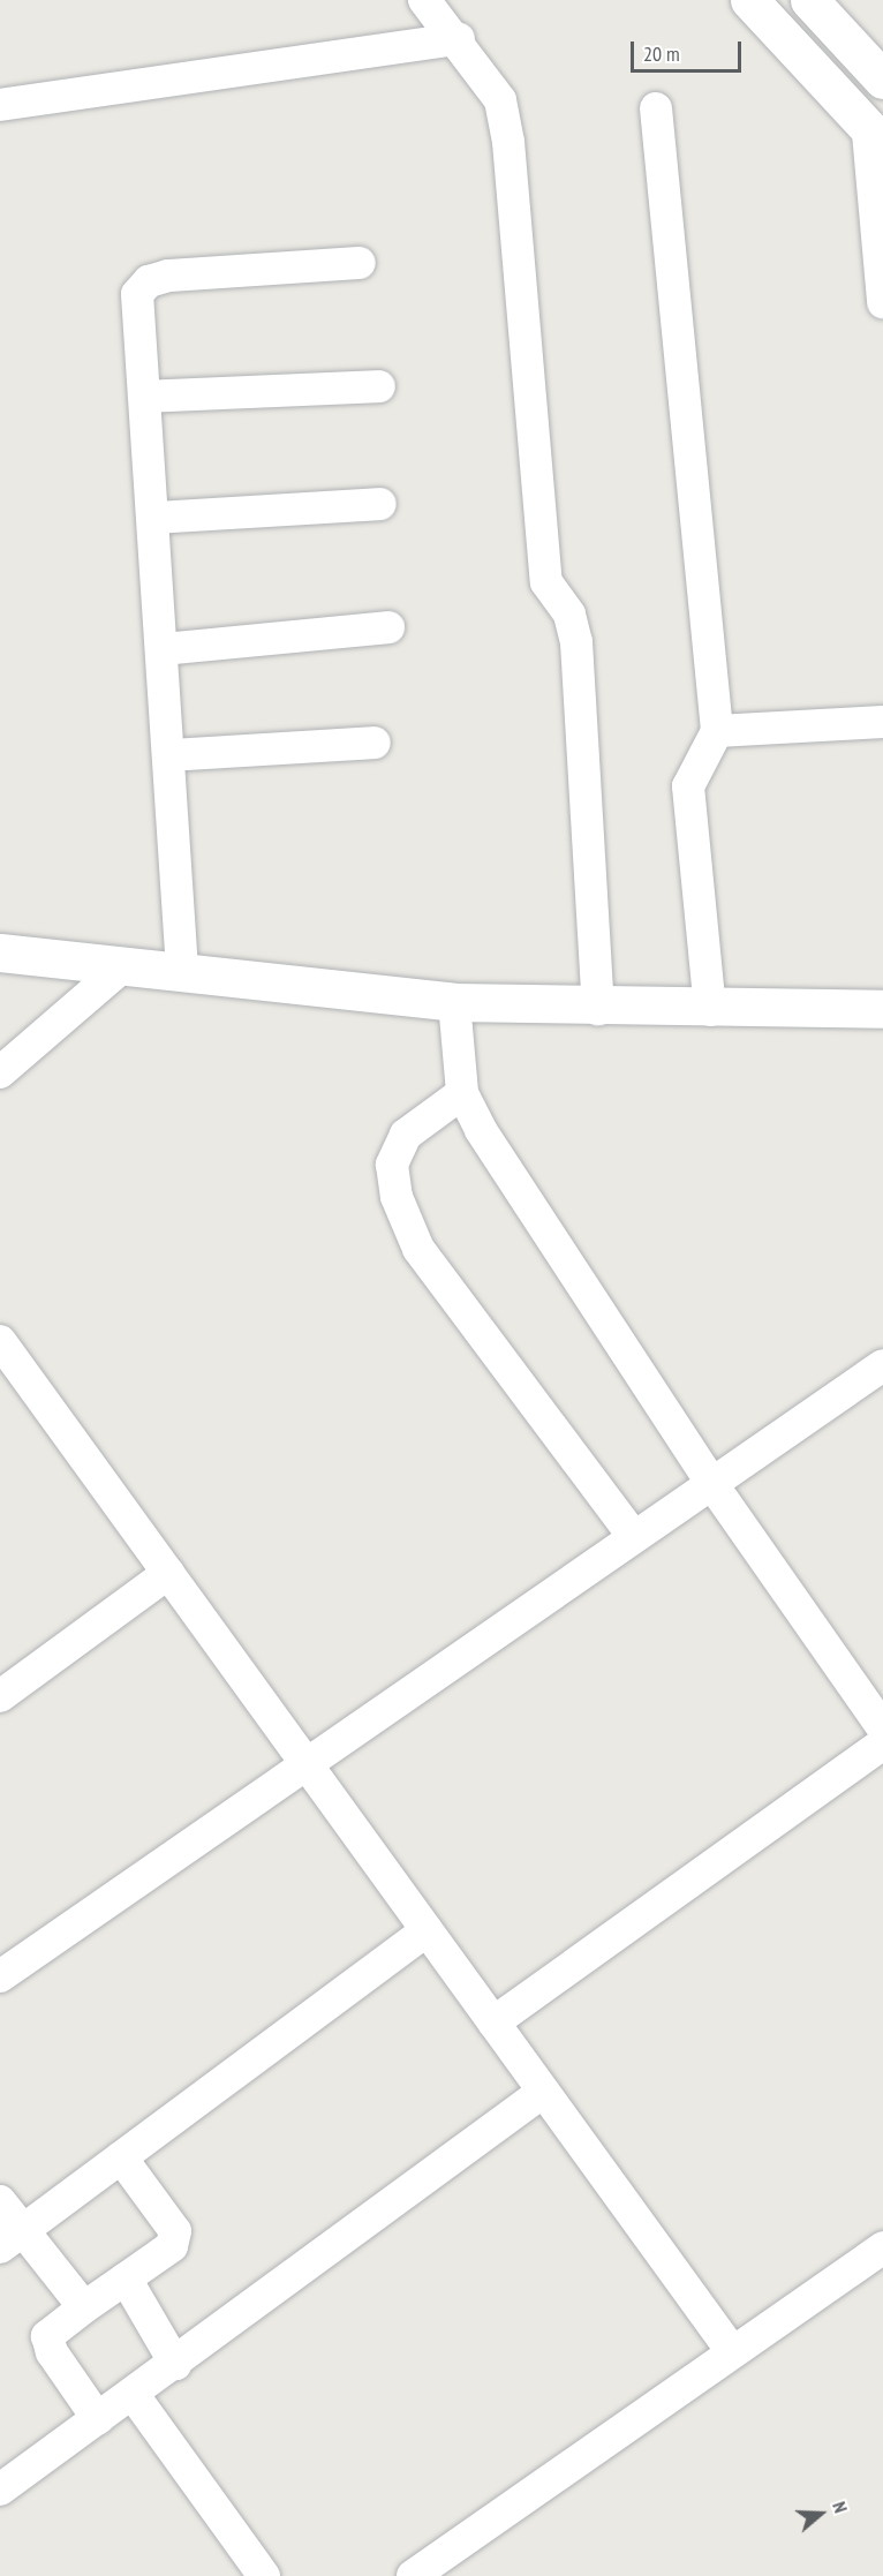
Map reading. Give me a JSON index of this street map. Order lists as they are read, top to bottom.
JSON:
{
  "scale_bar": "20 m",
  "north": "right"
}
